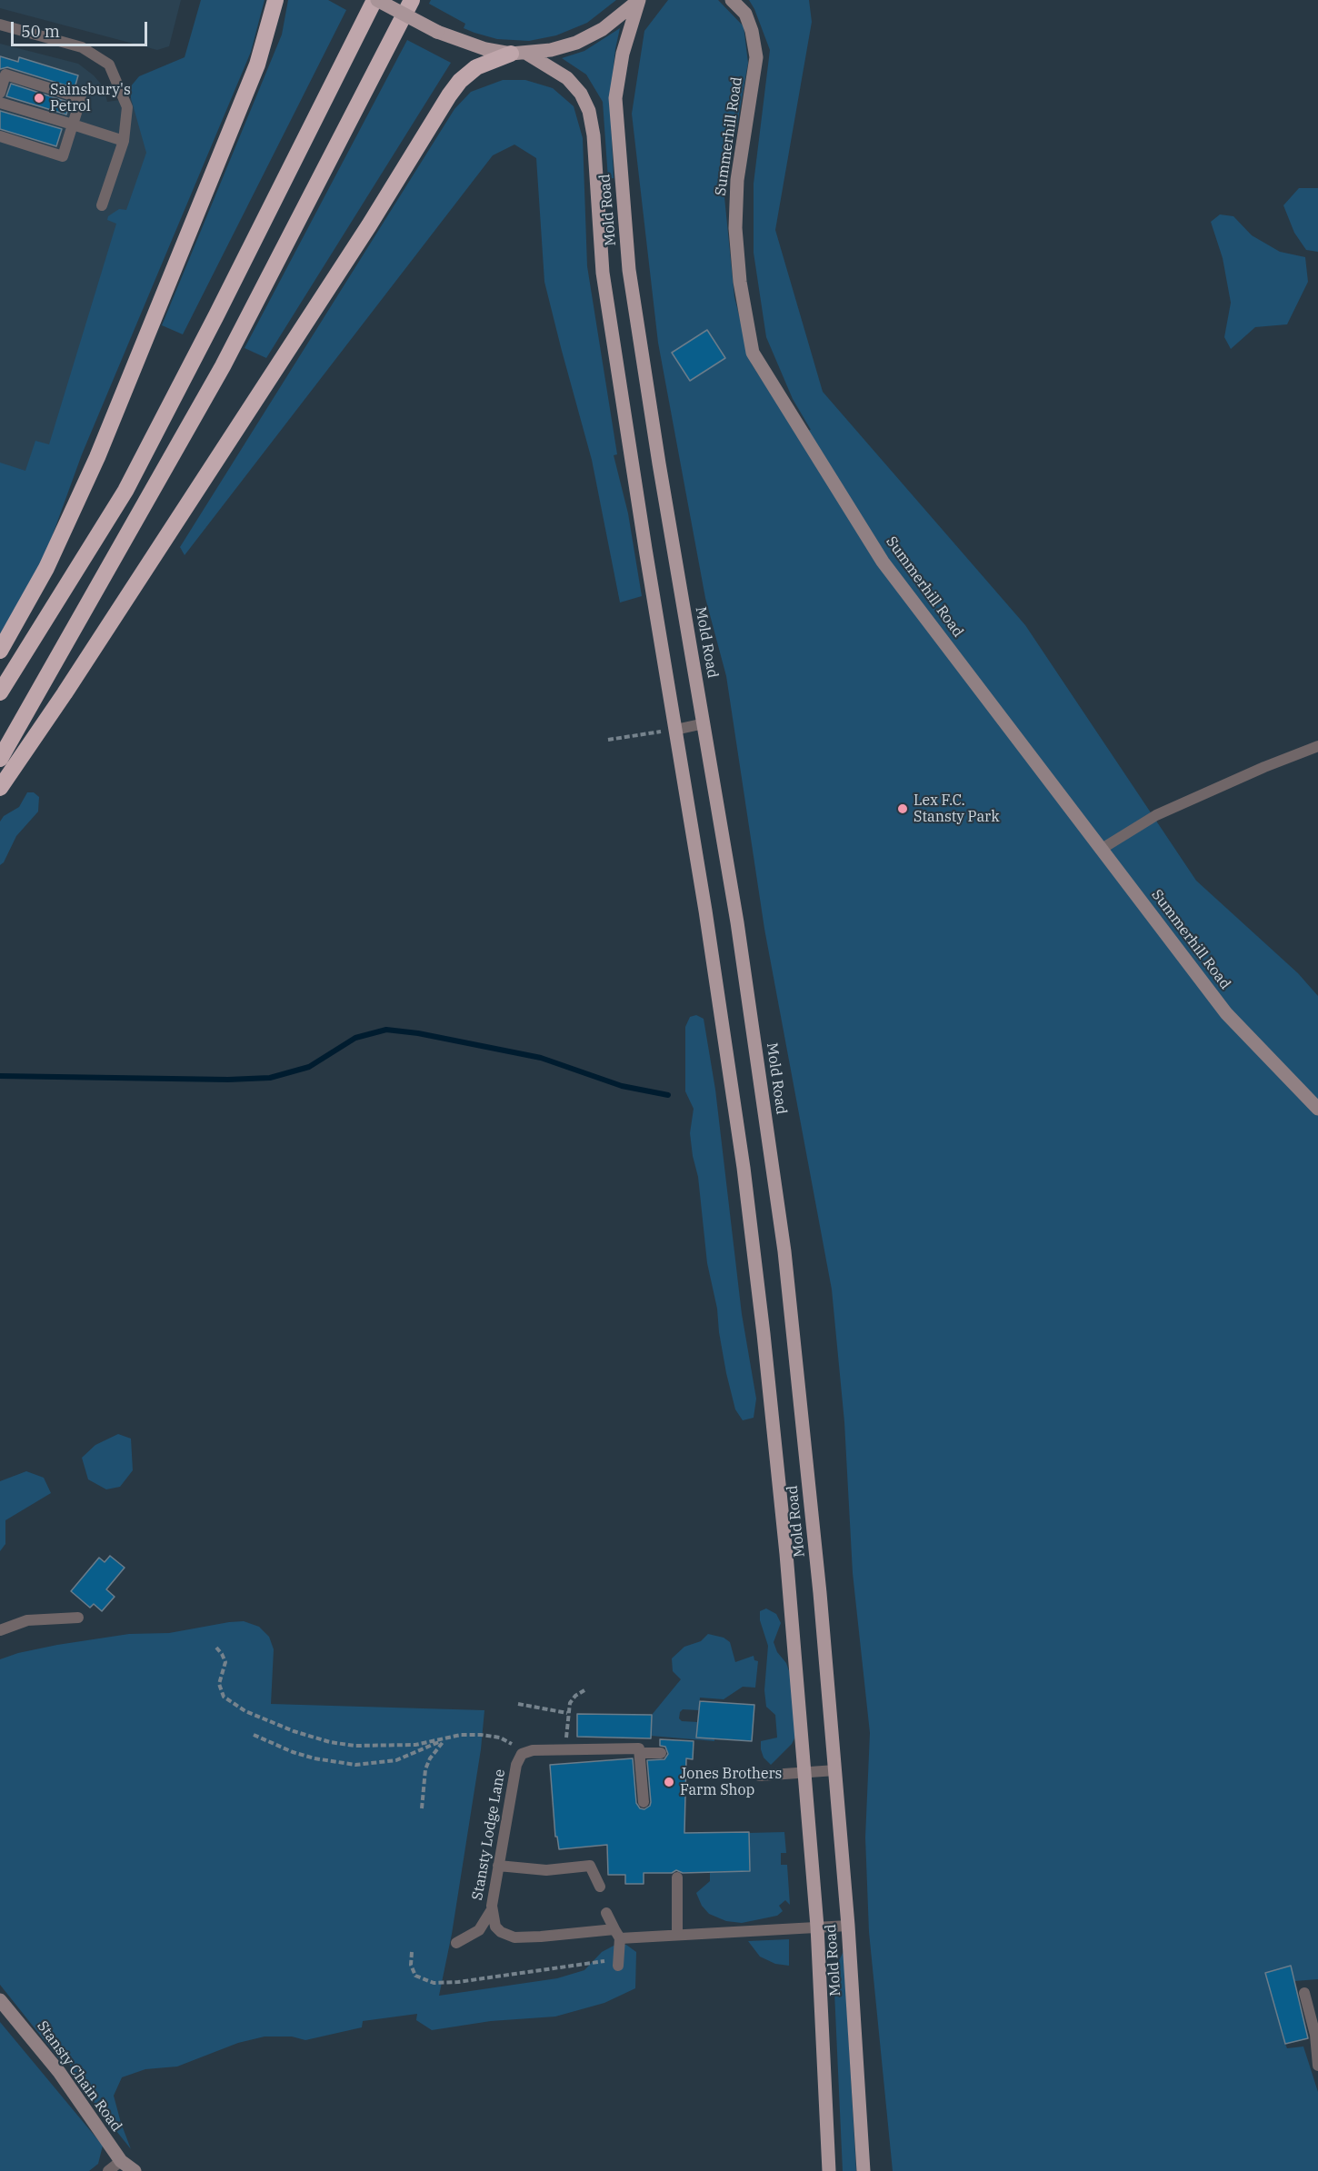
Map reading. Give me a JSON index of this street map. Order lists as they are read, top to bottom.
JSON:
{
  "streets": {
    "main road": ["Mold Road"],
    "street": ["Summerhill Road", "Stansty Chain Road"],
    "lane": ["Stansty Lodge Lane"]
  },
  "crossings": [
    ["Mold Road", "Stansty Lodge Lane"]
  ],
  "places": ["Sainsbury's Petrol", "Lex F.C. Stansty Park", "Jones Brothers Farm Shop"],
  "scale_bar": "50 m"
}
